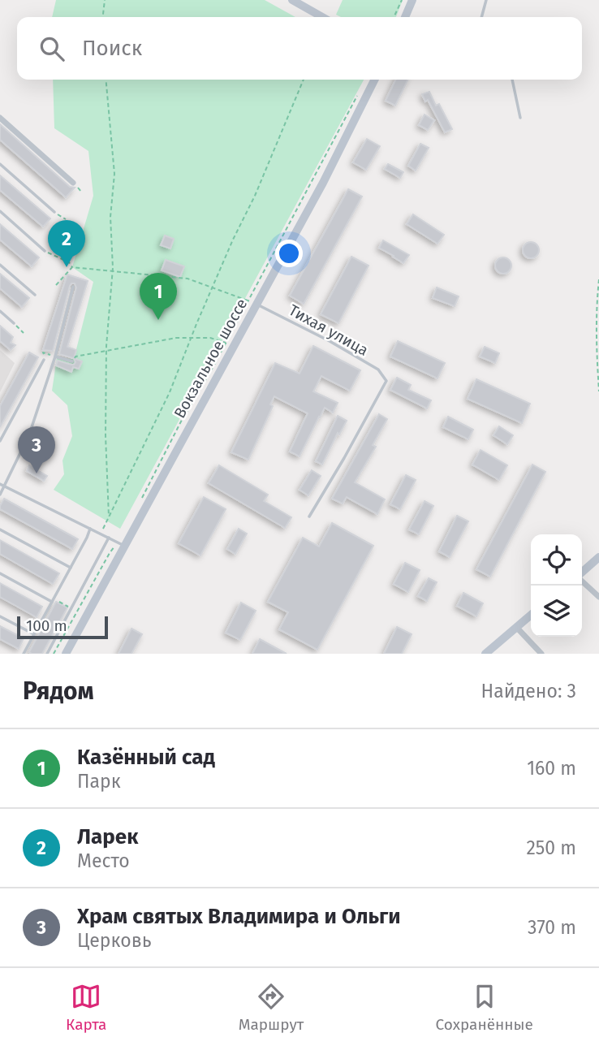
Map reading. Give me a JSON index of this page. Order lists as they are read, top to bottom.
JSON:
{
  "streets": {
    "main road": ["Вокзальное шоссе"],
    "lane": ["Тихая улица"]
  },
  "crossings": [
    ["Тихая улица", "Вокзальное шоссе"]
  ],
  "scale_bar": "100 m",
  "page": {
    "search": "Поиск",
    "pins": ["2", "1", "3"],
    "scale": "100 m",
    "heading": ["Рядом", "Найдено: 3"],
    "list": [
      {
        "mark": "1",
        "name": "Казённый сад",
        "note": "Парк",
        "value": "160 m"
      },
      {
        "mark": "2",
        "name": "Ларек",
        "note": "Место",
        "value": "250 m"
      },
      {
        "mark": "3",
        "name": "Храм святых Владимира и Ольги",
        "note": "Церковь",
        "value": "370 m"
      }
    ],
    "nav": ["Карта", "Маршрут", "Сохранённые"]
  }
}
